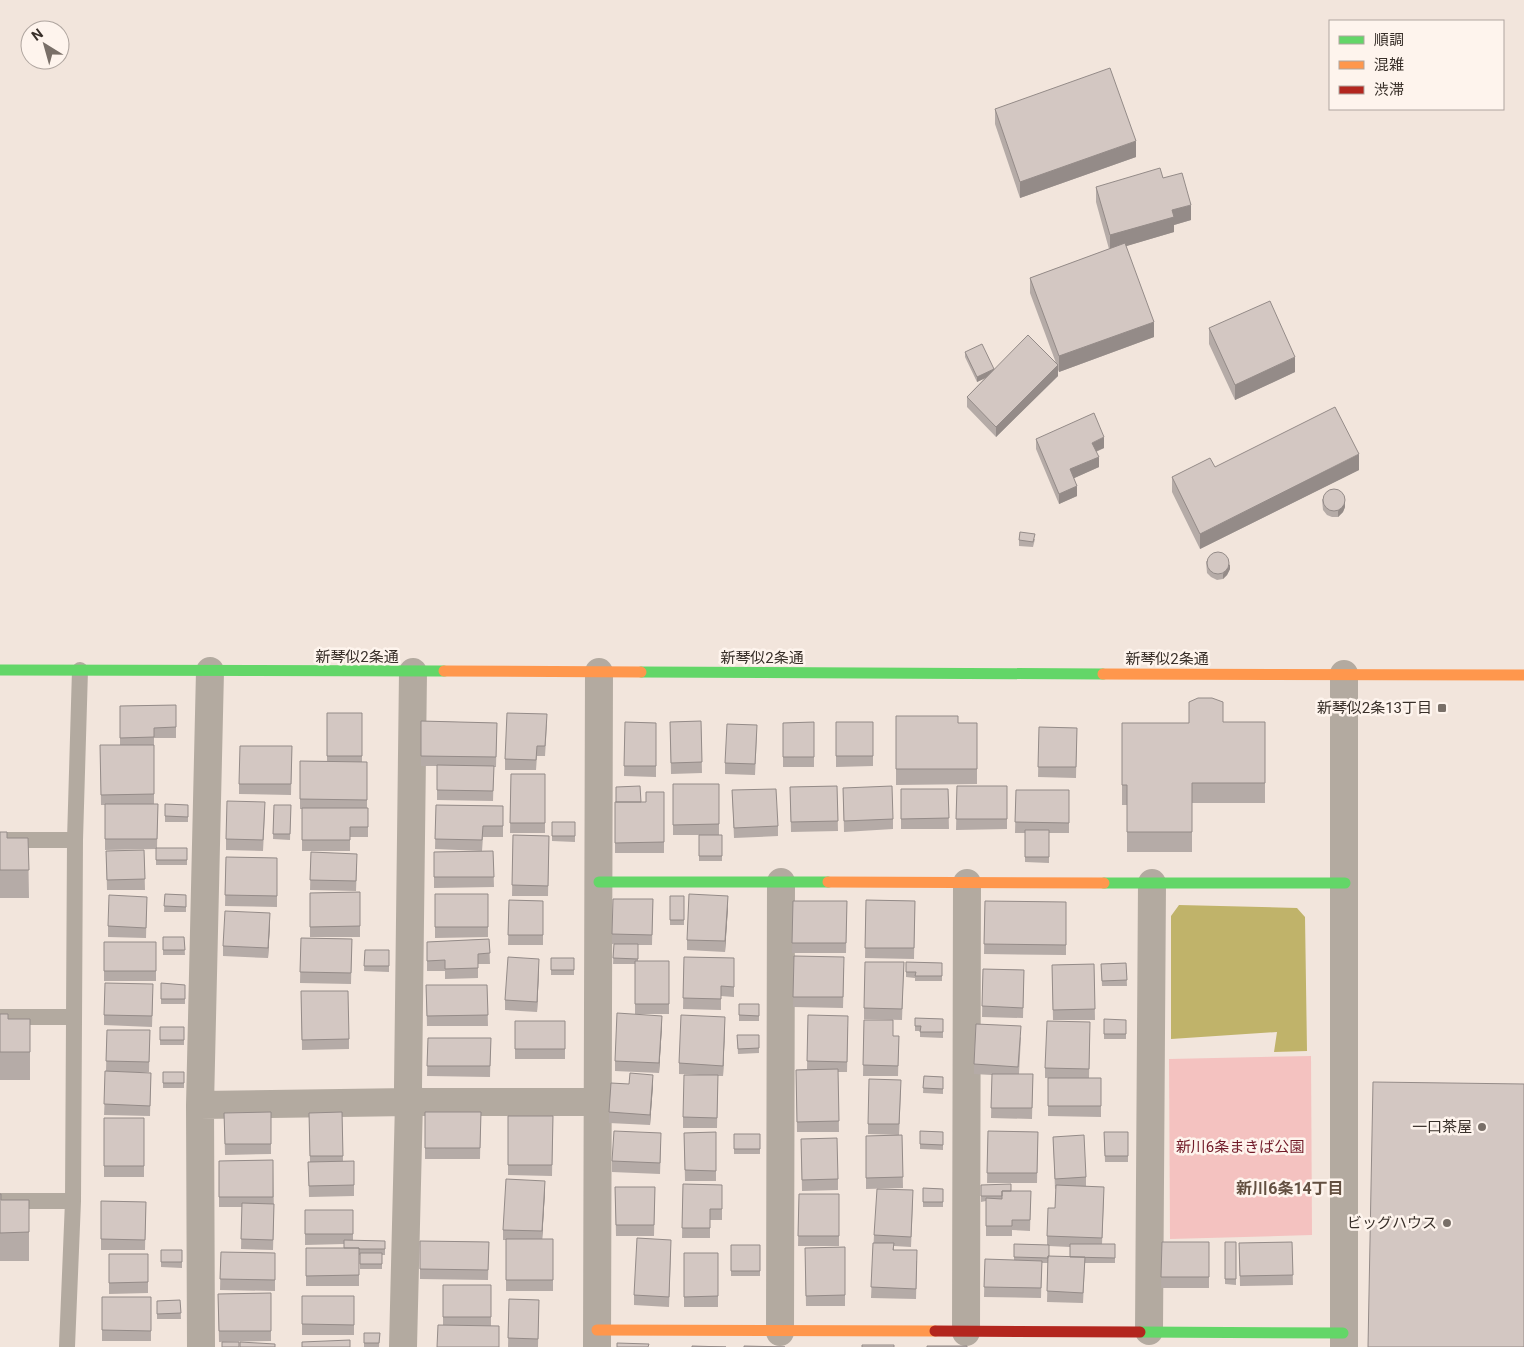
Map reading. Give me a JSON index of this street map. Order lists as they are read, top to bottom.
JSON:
{
  "streets": {
    "street": ["新琴似2条通"]
  },
  "districts": ["新川6条14丁目"],
  "parks": ["新川6条まきば公園"],
  "places": {
    "transit": ["新琴似2条13丁目"],
    "other": ["一口茶屋", "ビッグハウス"]
  },
  "legend": ["順調", "混雑", "渋滞"],
  "north": "top left"
}
